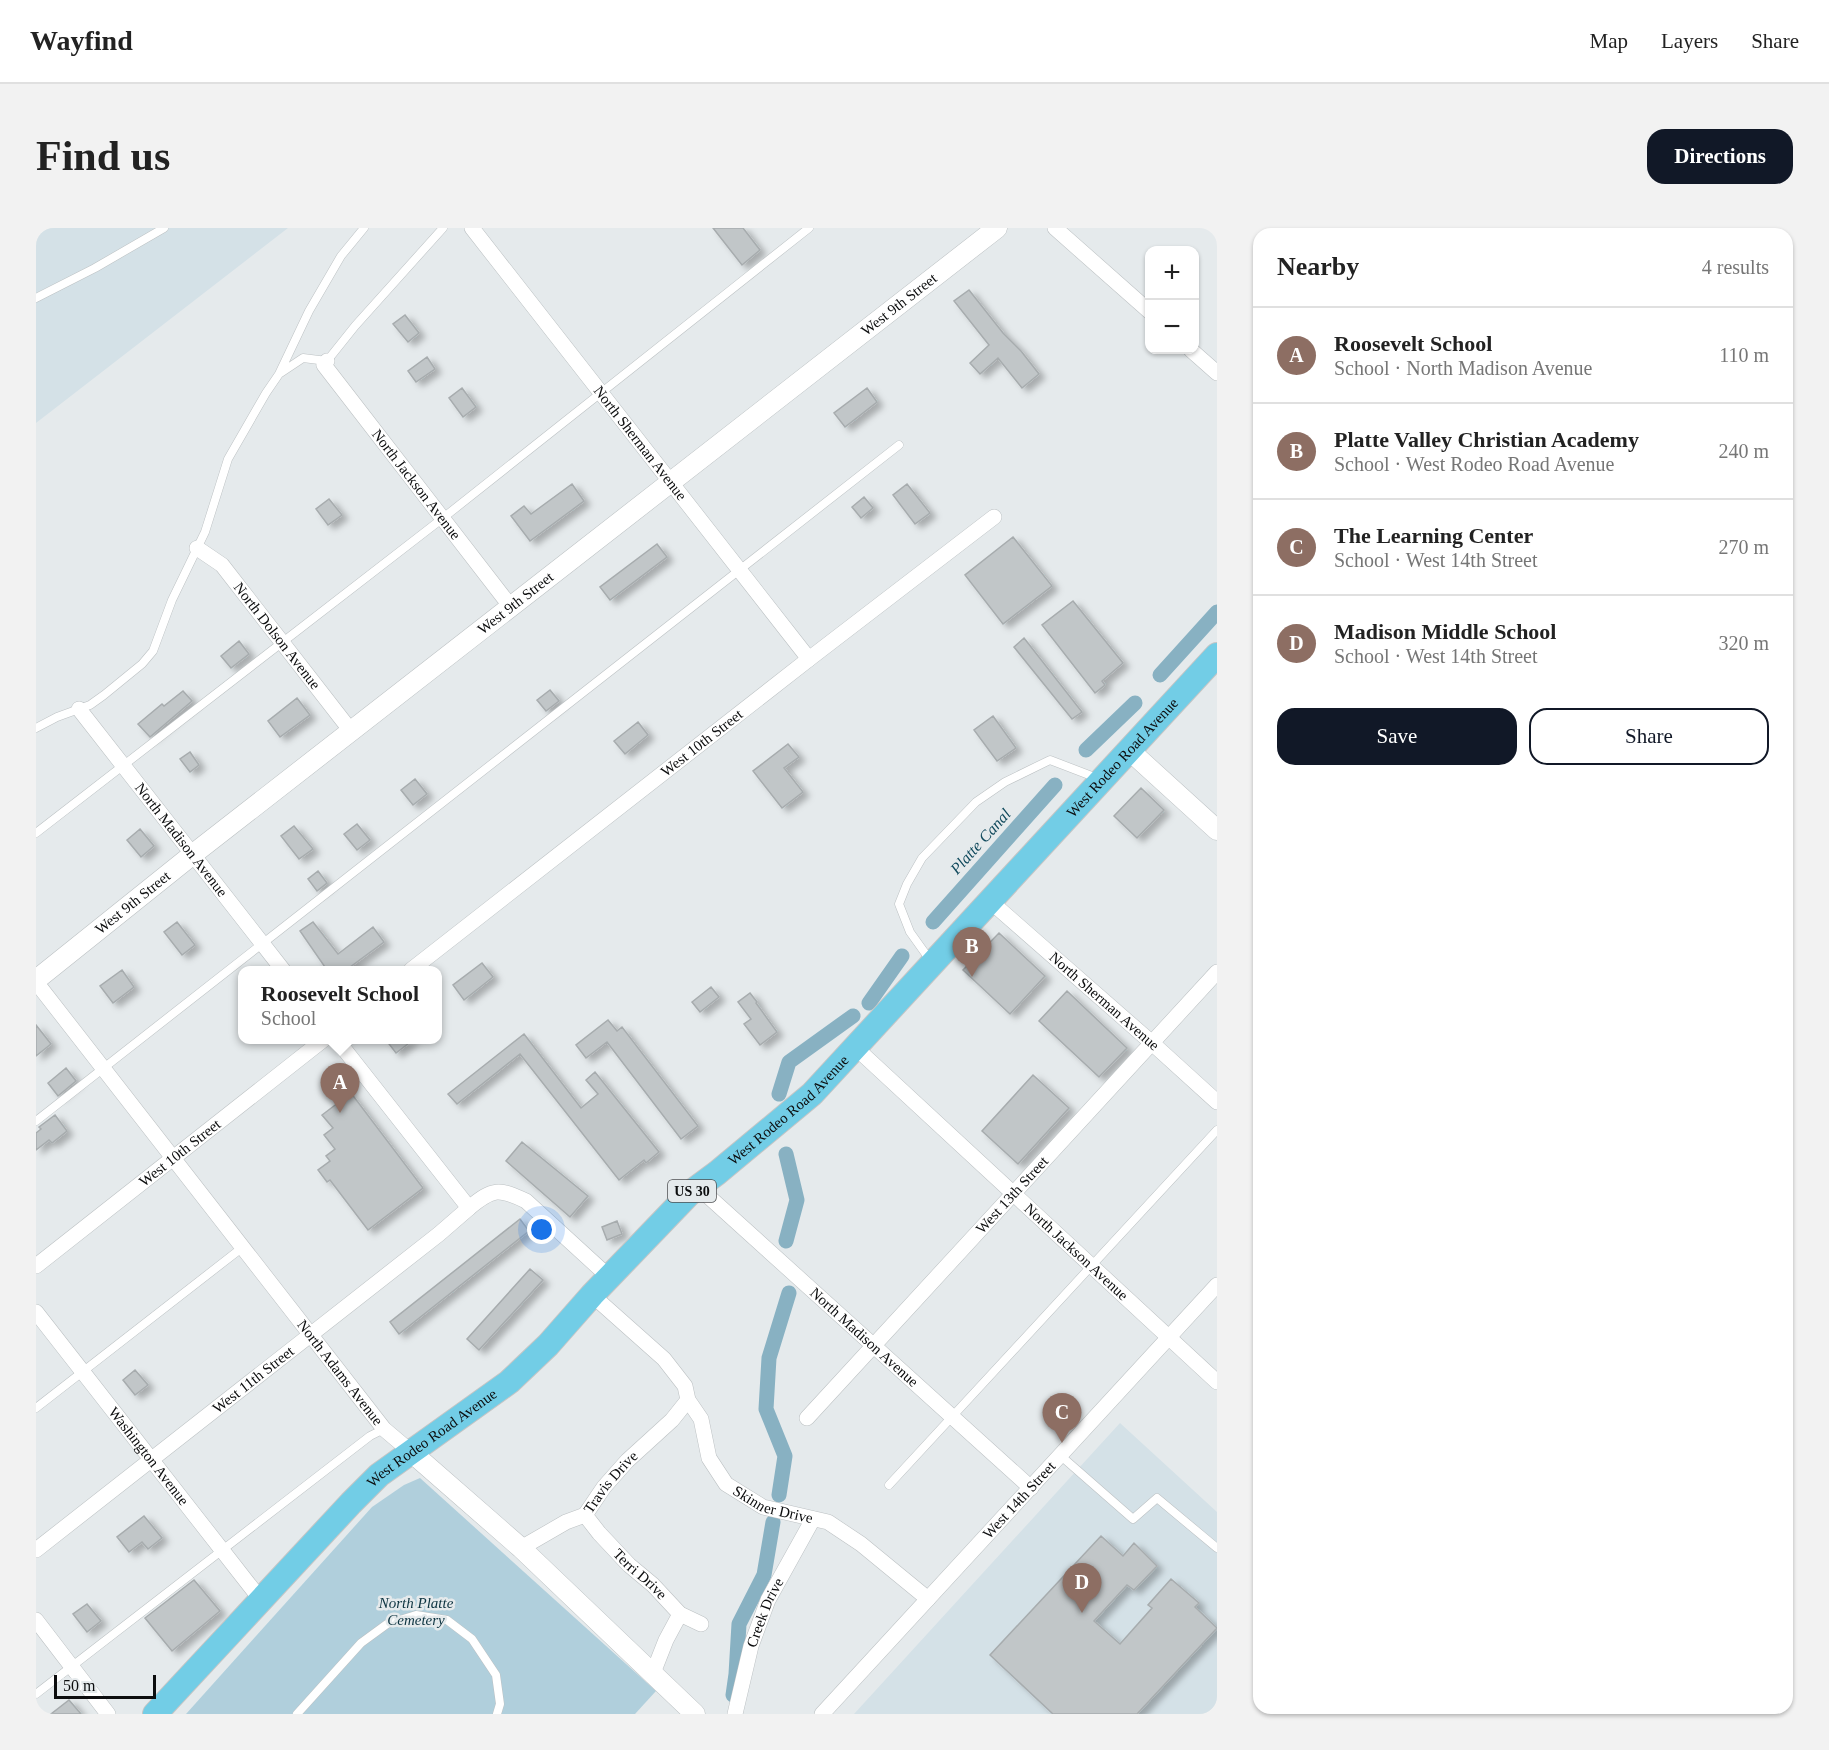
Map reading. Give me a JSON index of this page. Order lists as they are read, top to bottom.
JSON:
{
  "streets": {
    "main road": ["West Rodeo Road Avenue", "US 30"],
    "street": [
      "West 9th Street",
      "North Sherman Avenue",
      "North Jackson Avenue",
      "North Dolson Avenue",
      "West 10th Street",
      "North Madison Avenue",
      "West 13th Street",
      "North Adams Avenue",
      "West 11th Street",
      "Washington Avenue",
      "Travis Drive",
      "West 14th Street",
      "Skinner Drive",
      "Terri Drive",
      "Creek Drive"
    ]
  },
  "crossings": [
    ["West 9th Street", "North Sherman Avenue"],
    ["West 9th Street", "North Jackson Avenue"],
    ["West 9th Street", "North Dolson Avenue"],
    ["West 9th Street", "North Madison Avenue"],
    ["West 9th Street", "North Adams Avenue"],
    ["North Sherman Avenue", "West 10th Street"],
    ["North Sherman Avenue", "West Rodeo Road Avenue"],
    ["North Sherman Avenue", "West 13th Street"],
    ["North Jackson Avenue", "West Rodeo Road Avenue"],
    ["North Jackson Avenue", "West 13th Street"],
    ["North Jackson Avenue", "West 14th Street"],
    ["West 10th Street", "North Adams Avenue"],
    ["West Rodeo Road Avenue", "North Madison Avenue"],
    ["West Rodeo Road Avenue", "North Adams Avenue"],
    ["West Rodeo Road Avenue", "Washington Avenue"],
    ["West Rodeo Road Avenue", "Skinner Drive"],
    ["North Madison Avenue", "West 13th Street"],
    ["North Madison Avenue", "West 14th Street"],
    ["North Adams Avenue", "West 11th Street"],
    ["North Adams Avenue", "Travis Drive"],
    ["West 11th Street", "Washington Avenue"],
    ["Travis Drive", "Skinner Drive"],
    ["Travis Drive", "Terri Drive"],
    ["West 14th Street", "Skinner Drive"],
    ["Skinner Drive", "Creek Drive"]
  ],
  "water": ["Platte Canal"],
  "parks": ["North Platte Cemetery"],
  "scale_bar": "50 m",
  "page": {
    "header": "Wayfind",
    "nav": ["Map", "Layers", "Share"],
    "buttons": [
      "Directions",
      ["Save", "Share"]
    ],
    "title": "Find us",
    "heading": ["Nearby", "4 results"],
    "map_buttons": ["+", "−"],
    "list": [
      {
        "mark": "A",
        "name": "Roosevelt School",
        "note": "School · North Madison Avenue",
        "value": "110 m"
      },
      {
        "mark": "B",
        "name": "Platte Valley Christian Academy",
        "note": "School · West Rodeo Road Avenue",
        "value": "240 m"
      },
      {
        "mark": "C",
        "name": "The Learning Center",
        "note": "School · West 14th Street",
        "value": "270 m"
      },
      {
        "mark": "D",
        "name": "Madison Middle School",
        "note": "School · West 14th Street",
        "value": "320 m"
      }
    ],
    "pins": [
      "B",
      "A",
      "C",
      "D"
    ],
    "popup": ["Roosevelt School", "School"],
    "scale": "50 m"
  }
}
